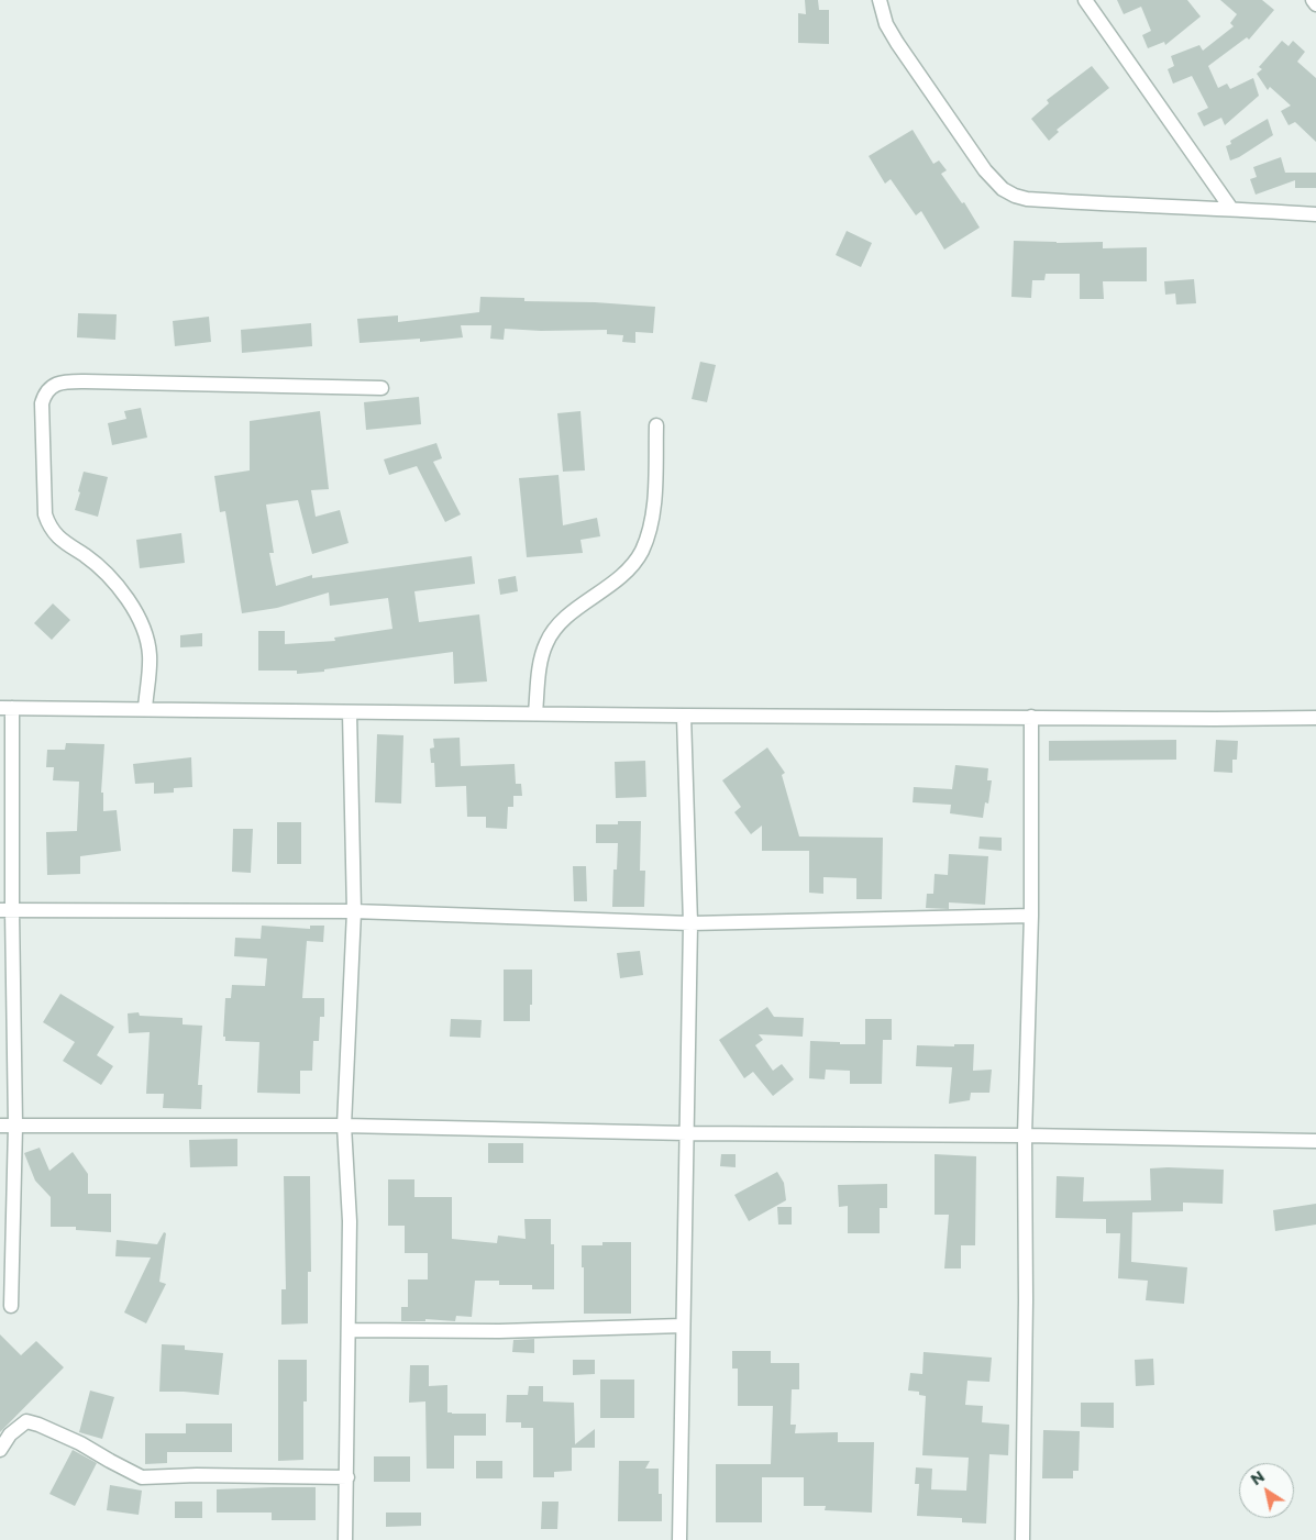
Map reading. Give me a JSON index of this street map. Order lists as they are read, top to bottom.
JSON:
{
  "north": "top left"
}
